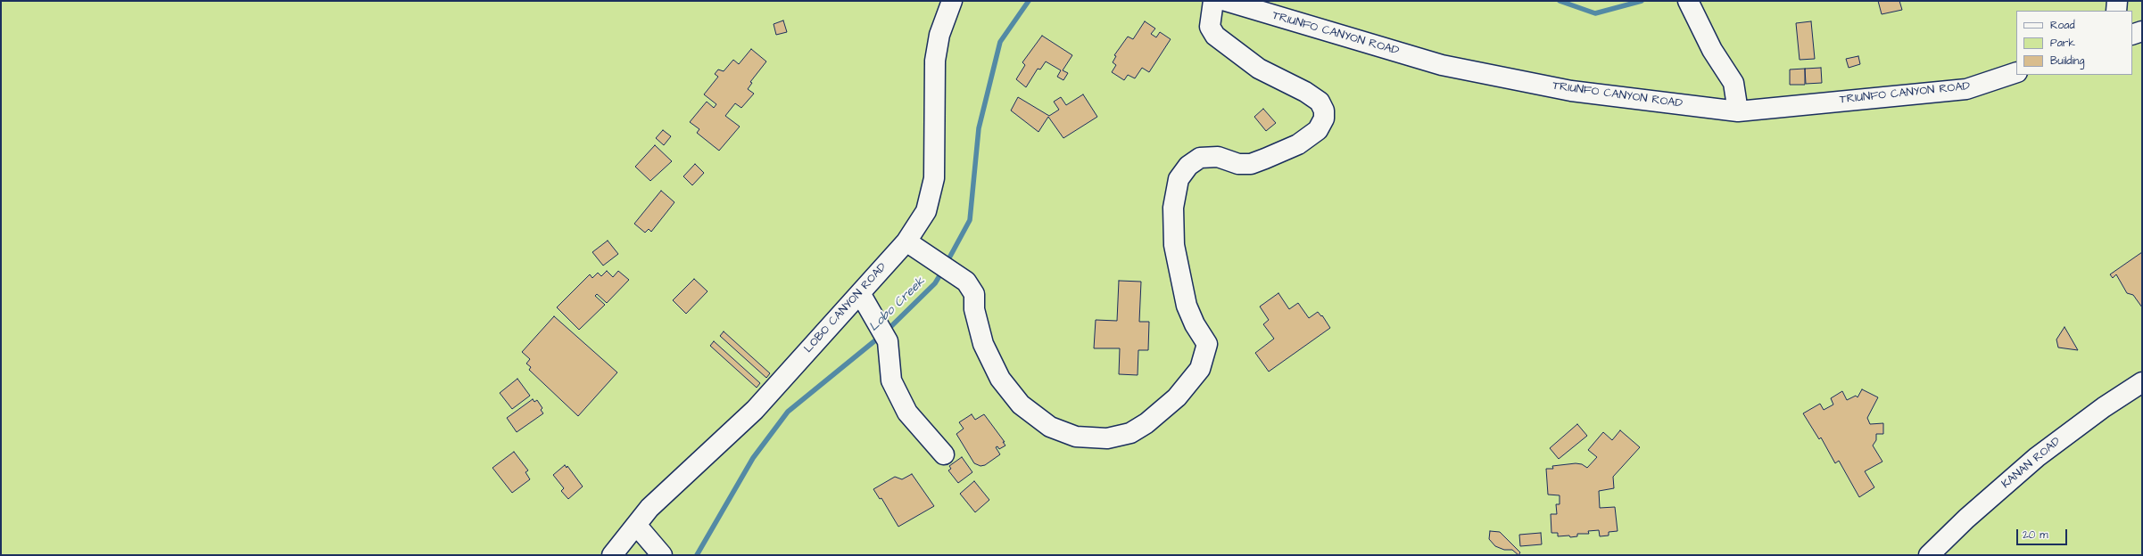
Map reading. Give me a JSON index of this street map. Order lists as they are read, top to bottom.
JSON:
{
  "streets": {
    "street": ["TRIUNFO CANYON ROAD", "LOBO CANYON ROAD", "KANAN ROAD"]
  },
  "water": ["Lobo Creek"],
  "legend": ["Road", "Park", "Building"],
  "scale_bar": "20 m"
}
